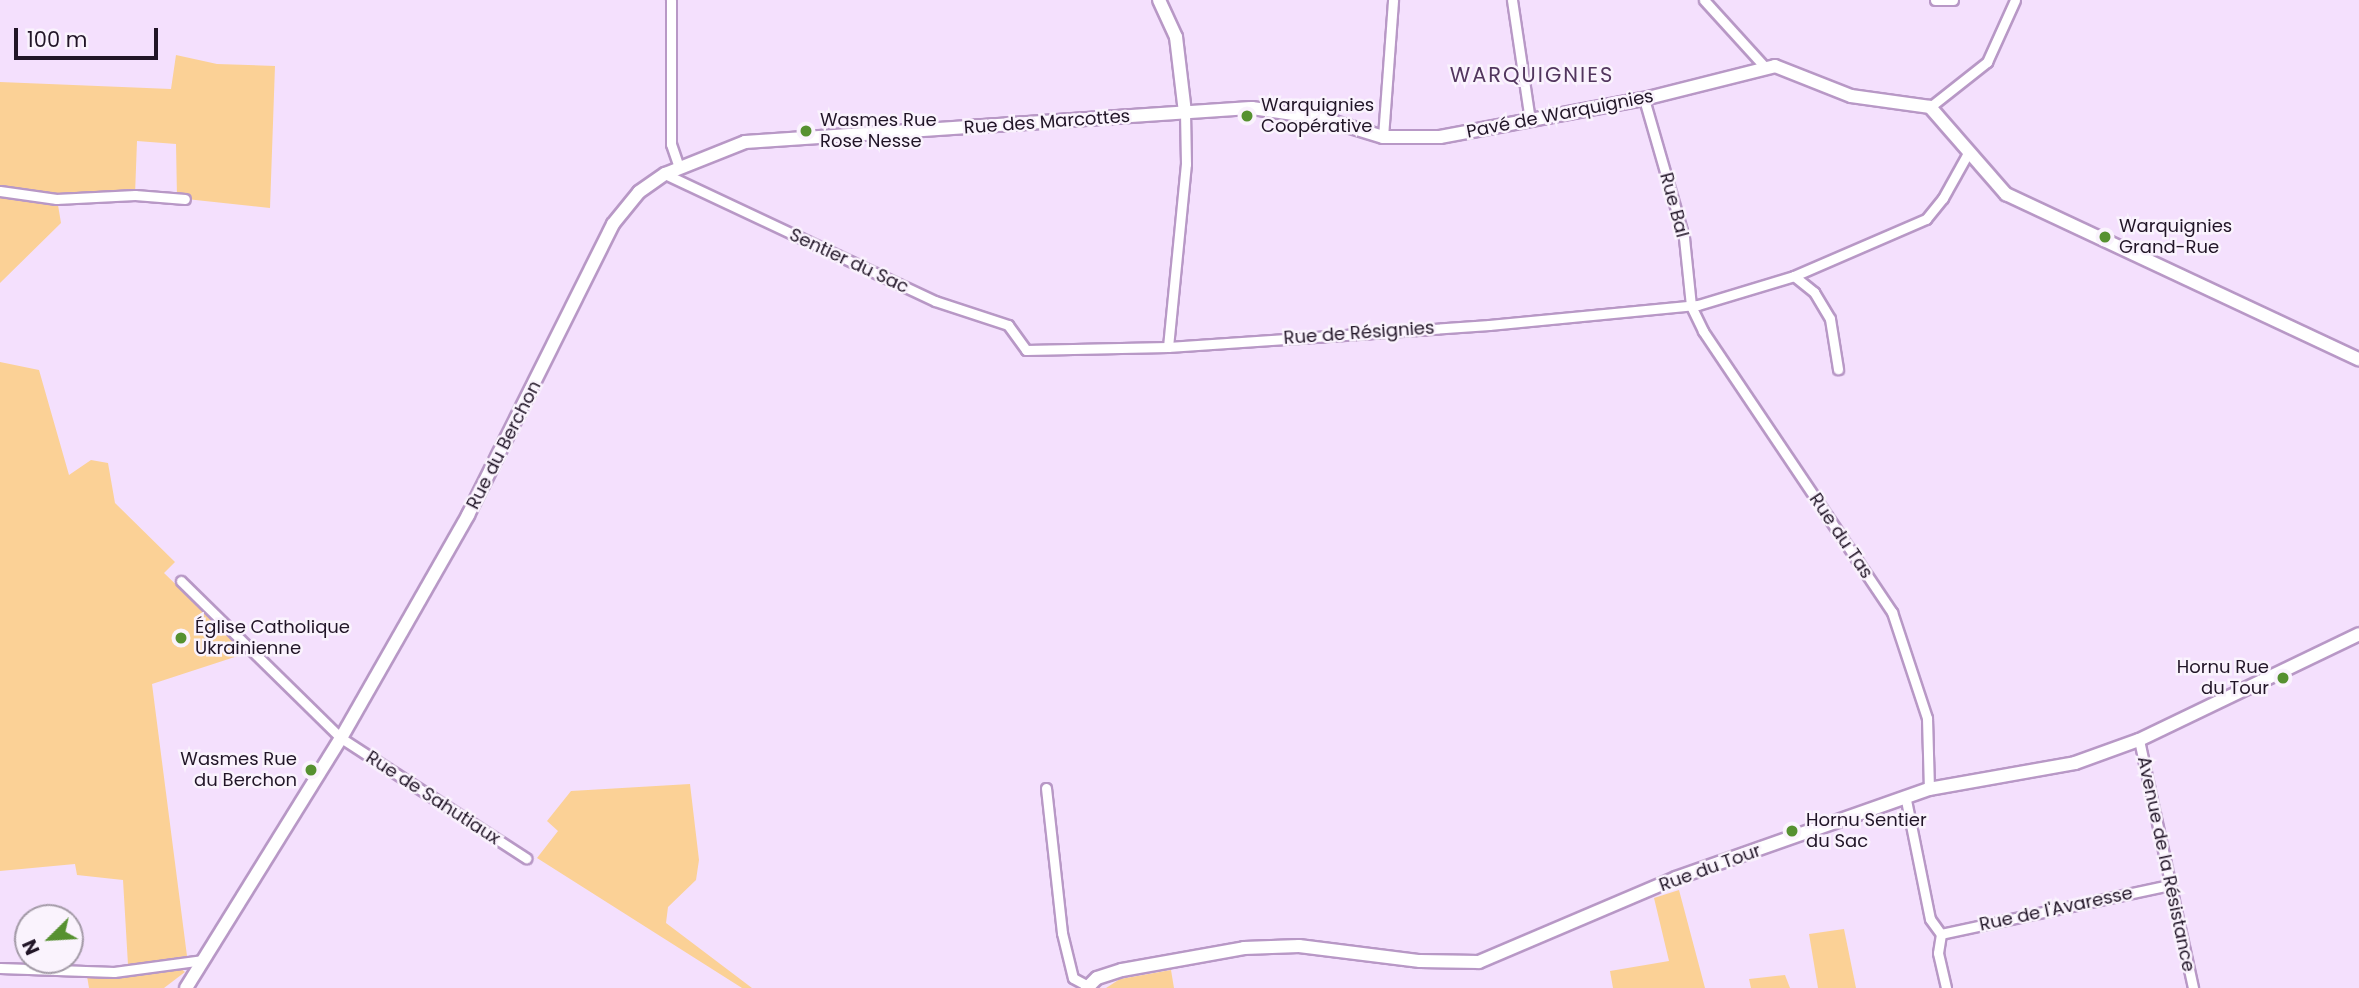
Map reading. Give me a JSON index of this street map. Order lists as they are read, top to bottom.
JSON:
{
  "streets": {
    "street": [
      "Pavé de Warquignies",
      "Rue des Marcottes",
      "Rue Bal",
      "Sentier du Sac",
      "Rue de Résignies",
      "Rue du Berchon",
      "Rue du Tas",
      "Rue de Sahutiaux",
      "Avenue de la Résistance",
      "Rue du Tour",
      "Rue de l'Avaresse"
    ]
  },
  "crossings": [
    ["Pavé de Warquignies", "Rue des Marcottes"],
    ["Pavé de Warquignies", "Rue Bal"],
    ["Rue des Marcottes", "Rue du Berchon"],
    ["Rue Bal", "Rue de Résignies"],
    ["Rue Bal", "Rue du Tas"],
    ["Sentier du Sac", "Rue de Résignies"],
    ["Sentier du Sac", "Rue du Berchon"],
    ["Rue de Résignies", "Rue du Tas"],
    ["Rue du Berchon", "Rue de Sahutiaux"],
    ["Rue du Tas", "Rue du Tour"],
    ["Avenue de la Résistance", "Rue du Tour"],
    ["Avenue de la Résistance", "Rue de l'Avaresse"]
  ],
  "districts": ["WARQUIGNIES"],
  "places": [
    "Warquignies Coopérative",
    "Wasmes Rue Rose Nesse",
    "Warquignies Grand-Rue",
    "Église Catholique Ukrainienne",
    "Hornu Rue du Tour",
    "Wasmes Rue du Berchon",
    "Hornu Sentier du Sac"
  ],
  "scale_bar": "100 m",
  "north": "bottom left"
}
